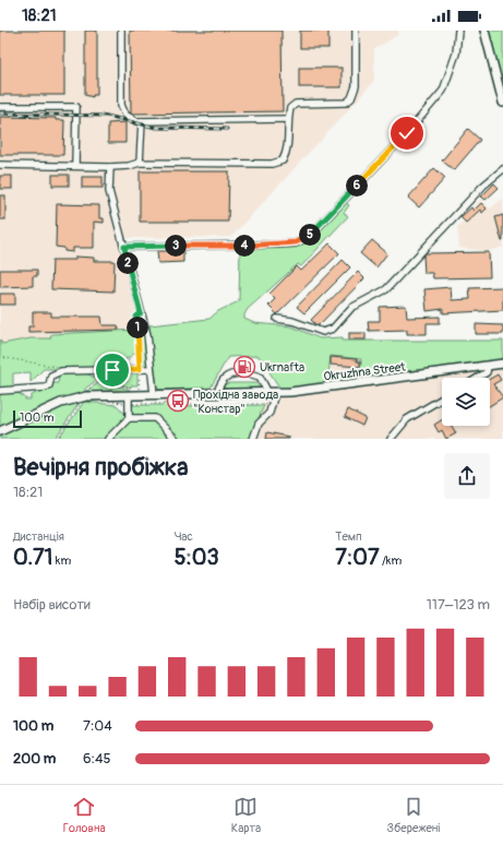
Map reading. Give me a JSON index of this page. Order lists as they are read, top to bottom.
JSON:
{
  "streets": {
    "main road": ["Okruzhna Street"]
  },
  "places": {
    "fuel station": ["Ukrnafta"],
    "bus stop": ["Прохідна завода \"Констар\""]
  },
  "scale_bar": "100 m",
  "page": {
    "status": "18:21",
    "pins": [
      "6",
      "5",
      "3",
      "4",
      "2",
      "1"
    ],
    "scale": "100 m",
    "heading": ["Вечірня пробіжка", "18:21"],
    "stats": [
      ["Дистанція", "0.71 km"],
      ["Час", "5:03"],
      ["Темп", "7:07 /km"]
    ],
    "chart": ["Набір висоти", "117–123 m"],
    "list": [
      {
        "name": "100 m",
        "note": "7:04"
      },
      {
        "name": "200 m",
        "note": "6:45"
      }
    ],
    "tabs": ["Головна", "Карта", "Збережені"]
  }
}
